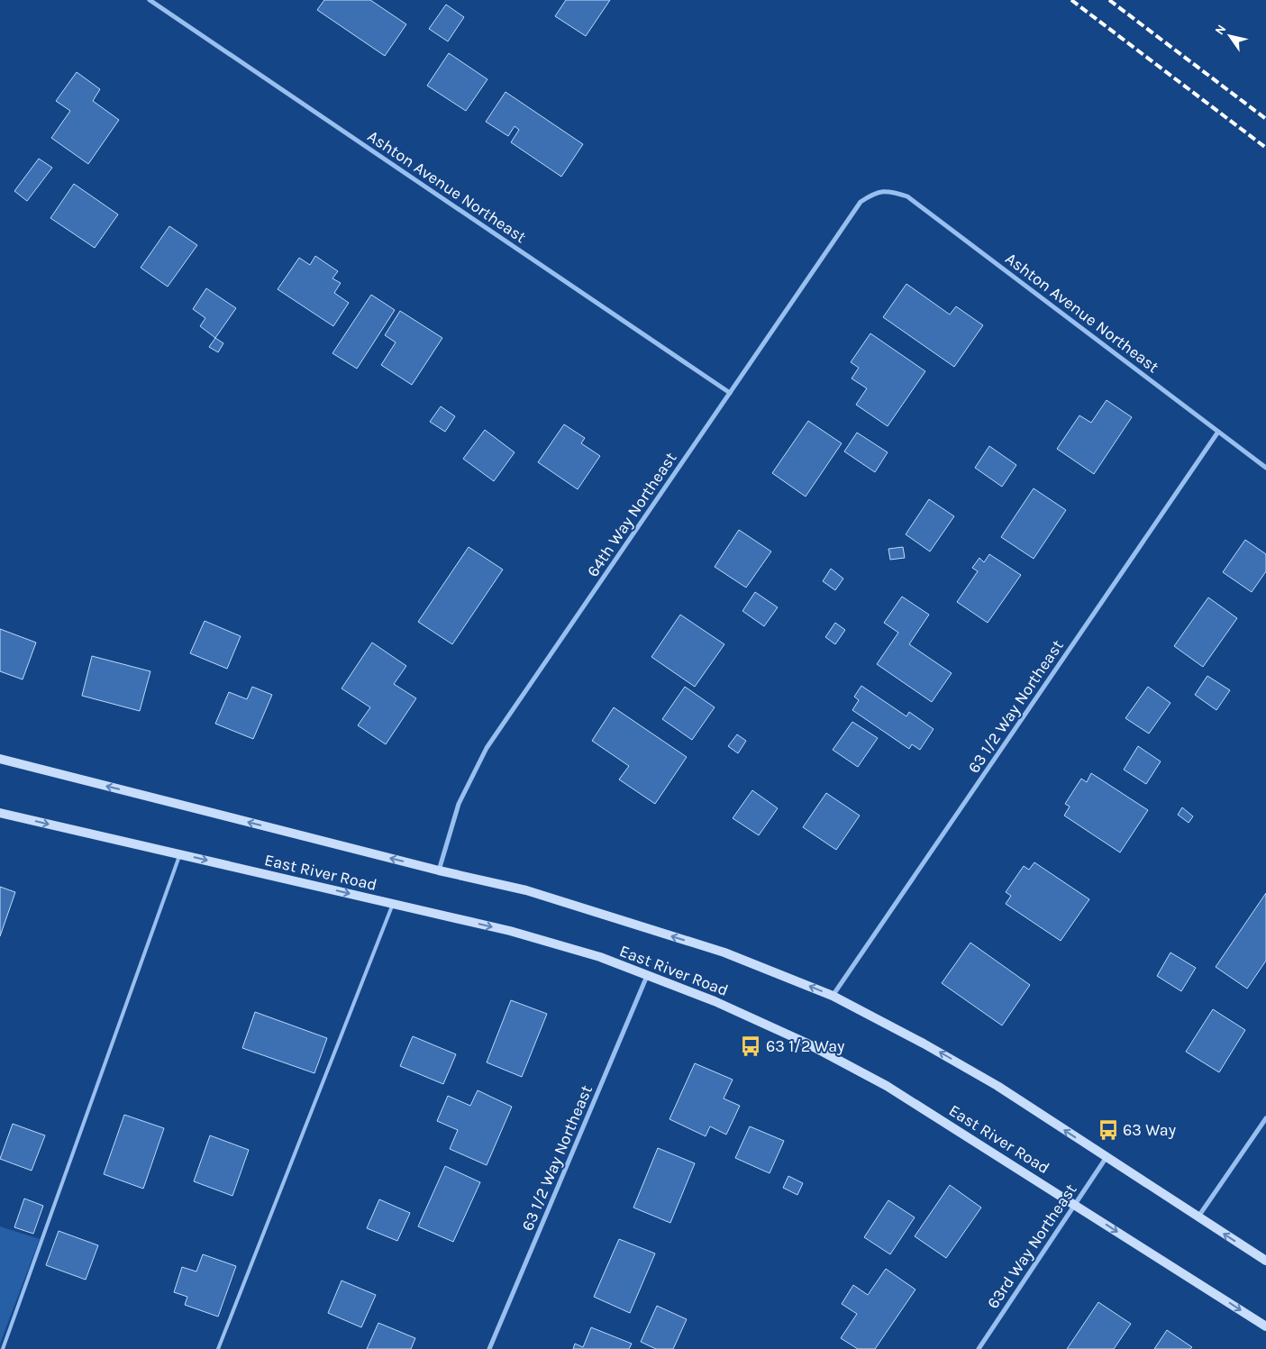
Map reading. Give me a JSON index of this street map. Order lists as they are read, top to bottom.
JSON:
{
  "streets": {
    "main road": ["East River Road"],
    "street": [
      "Ashton Avenue Northeast",
      "64th Way Northeast",
      "63 1/2 Way Northeast",
      "63rd Way Northeast"
    ]
  },
  "crossings": [
    ["Ashton Avenue Northeast", "64th Way Northeast"],
    ["Ashton Avenue Northeast", "63 1/2 Way Northeast"],
    ["64th Way Northeast", "East River Road"],
    ["63 1/2 Way Northeast", "East River Road"],
    ["East River Road", "63rd Way Northeast"]
  ],
  "places": {
    "bus stop": ["63 1/2 Way", "63 Way"]
  },
  "north": "top left"
}
